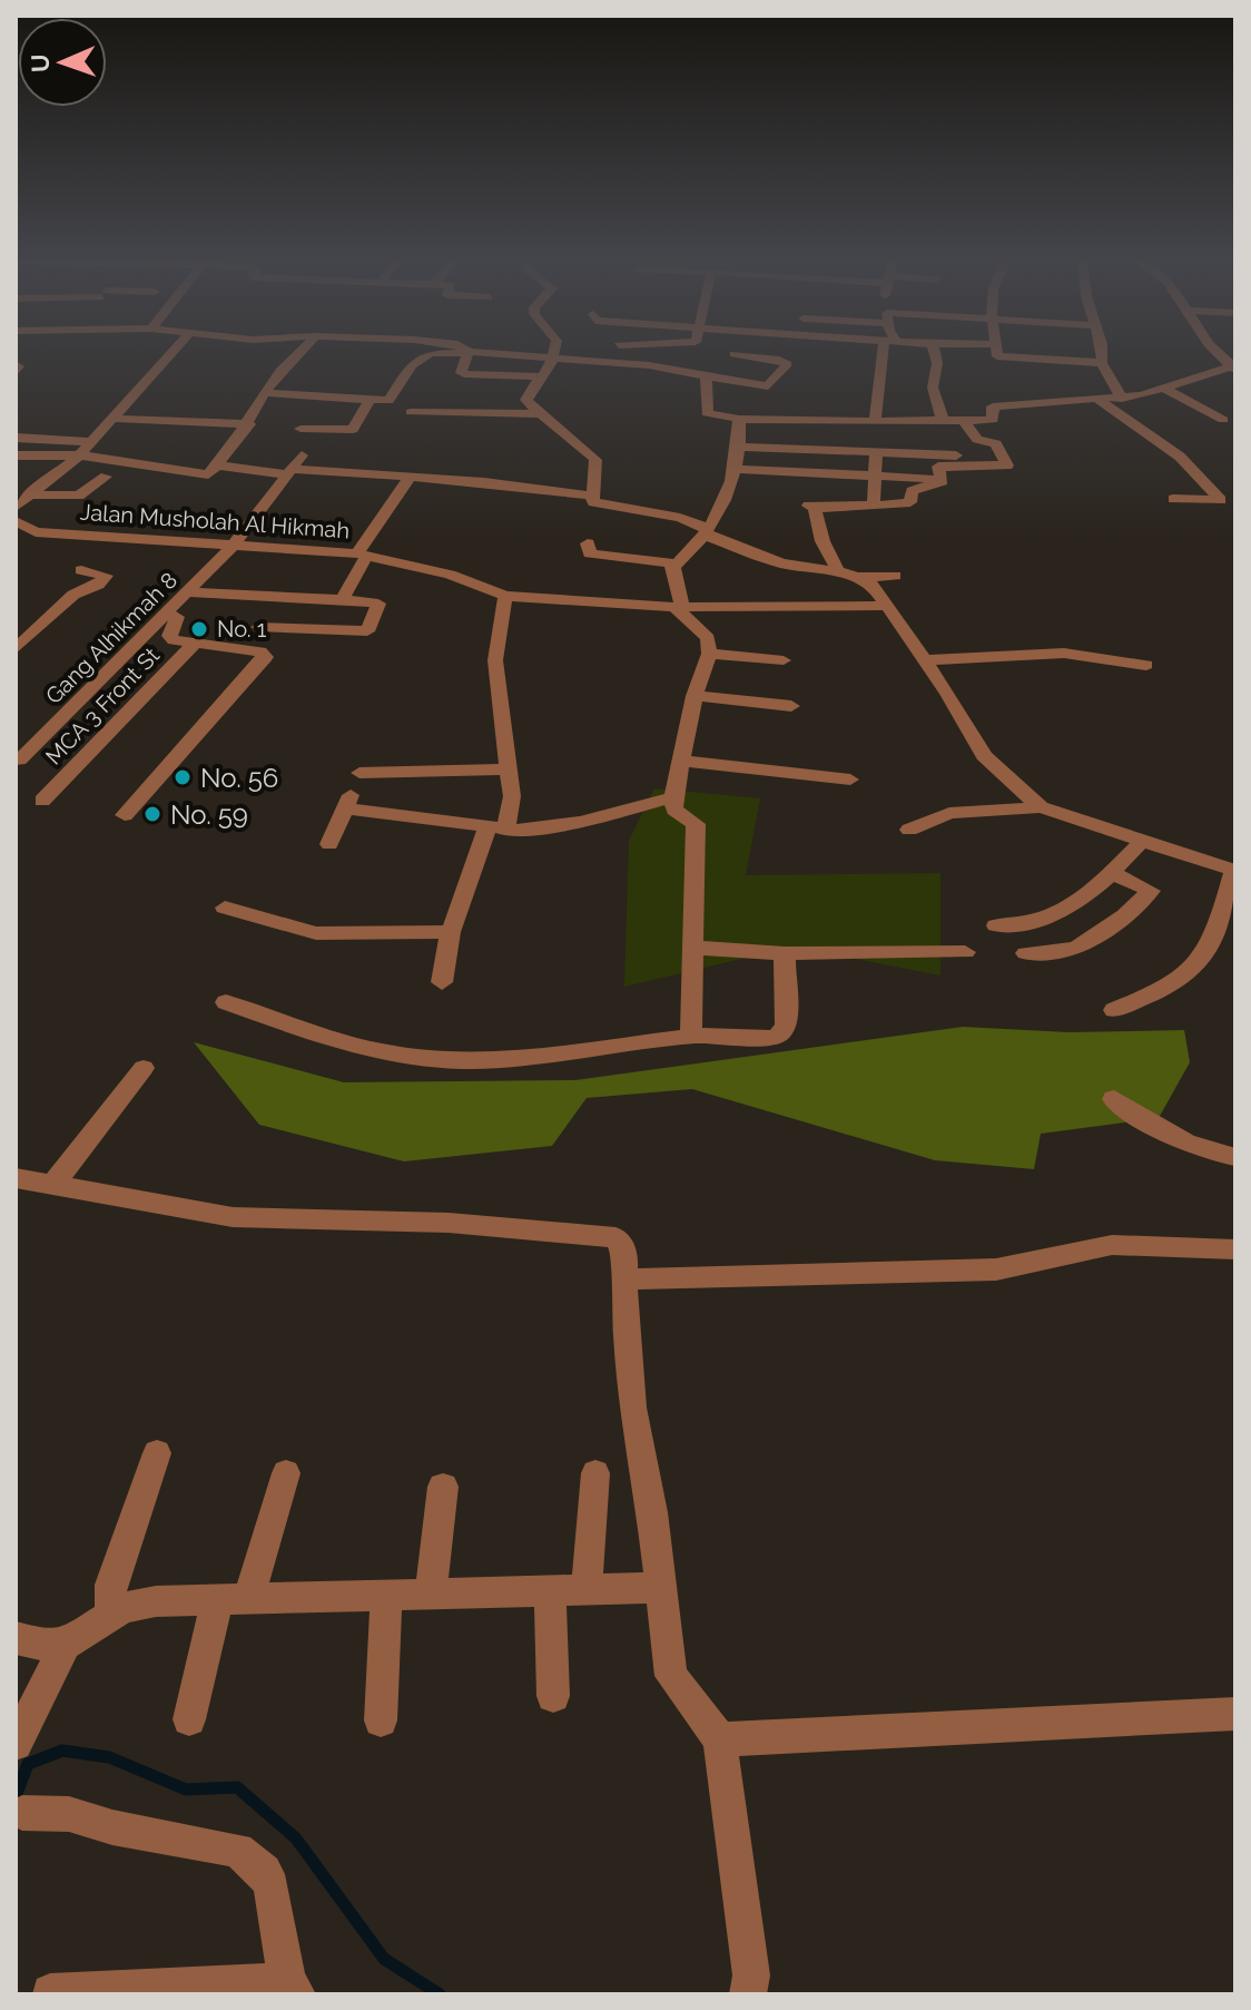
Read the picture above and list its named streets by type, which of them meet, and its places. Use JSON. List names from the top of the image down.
{
  "streets": {
    "street": ["Jalan Musholah Al Hikmah", "Gang Alhikmah 8", "MCA 3 Front St"]
  },
  "crossings": [
    ["Jalan Musholah Al Hikmah", "Gang Alhikmah 8"]
  ],
  "places": ["No. 1", "No. 56", "No. 59"],
  "north": "left"
}
